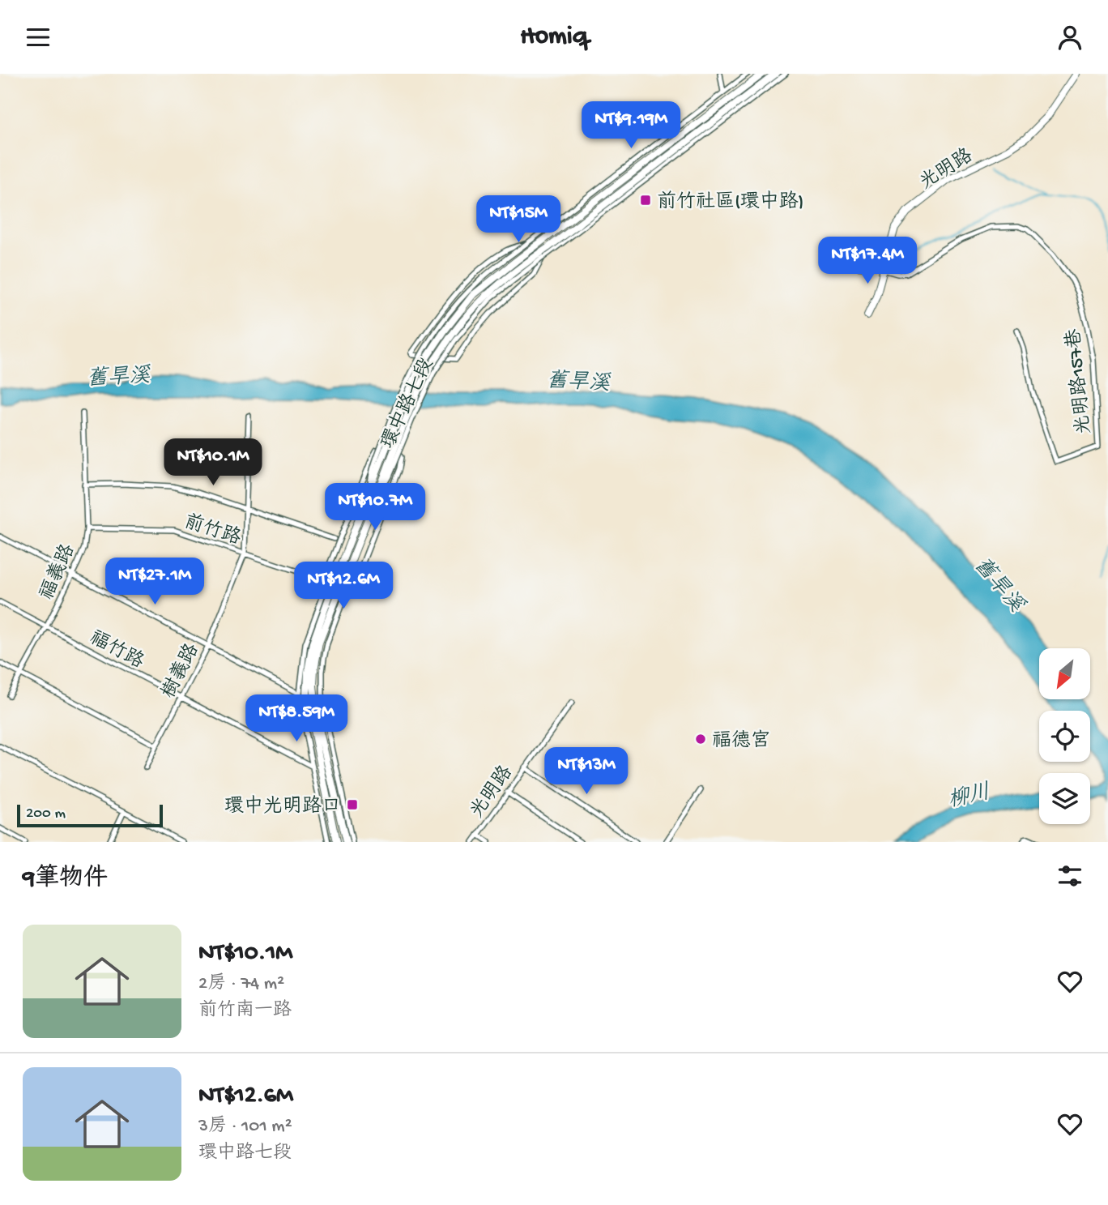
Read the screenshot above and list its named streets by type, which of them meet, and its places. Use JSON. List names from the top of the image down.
{
  "streets": {
    "street": [
      "光明路",
      "光明路157巷",
      "環中路七段",
      "前竹路",
      "福義路",
      "福竹路",
      "樹義路"
    ]
  },
  "crossings": [
    ["前竹路", "福義路"],
    ["前竹路", "樹義路"],
    ["福義路", "福竹路"],
    ["福竹路", "樹義路"]
  ],
  "water": ["舊旱溪", "柳川"],
  "places": {
    "transit": ["前竹社區(環中路)", "環中光明路口"],
    "other": ["福德宮"]
  },
  "scale_bar": "200 m",
  "north": "bottom left",
  "page": {
    "header": "Homiq",
    "price": [
      "NT$9.19M",
      "NT$15M",
      "NT$17.4M",
      "NT$10.1M",
      "NT$10.7M",
      "NT$27.1M",
      "NT$12.6M",
      "NT$8.59M",
      "NT$13M"
    ],
    "scale": "200 m",
    "heading": "9筆物件",
    "list": [
      {
        "name": "NT$10.1M",
        "note": "2房 · 74 m² · 前竹南一路"
      },
      {
        "name": "NT$12.6M",
        "note": "3房 · 101 m² · 環中路七段"
      }
    ]
  }
}
